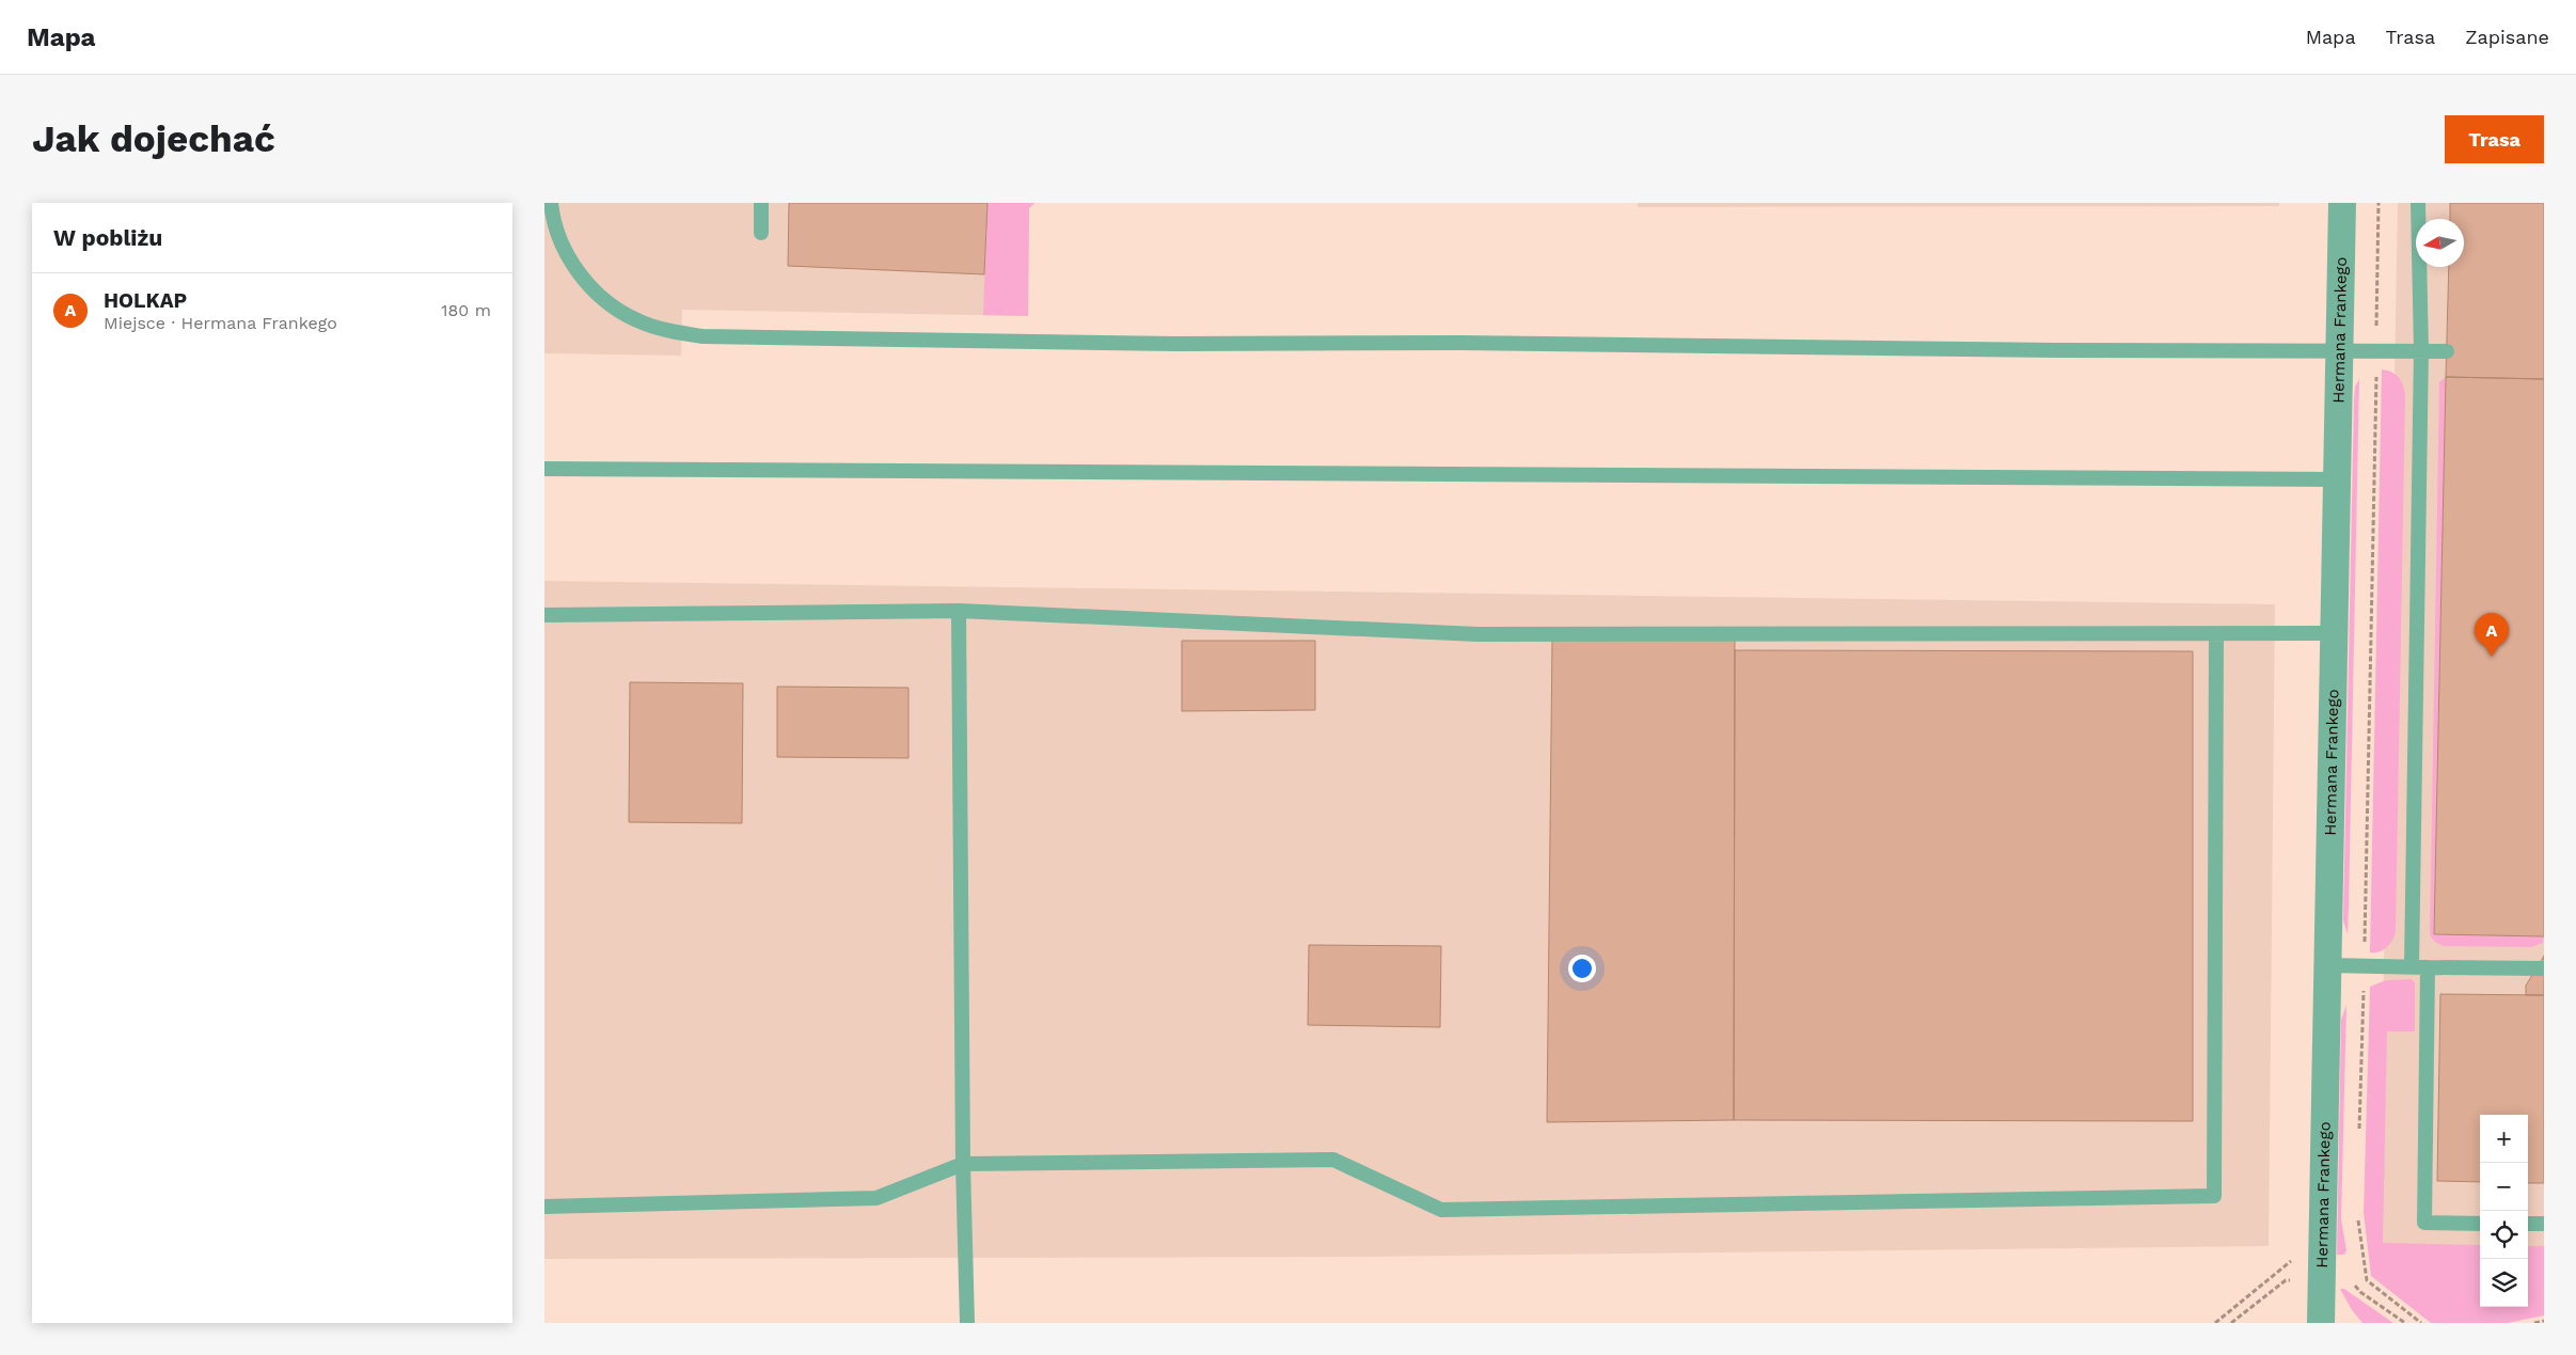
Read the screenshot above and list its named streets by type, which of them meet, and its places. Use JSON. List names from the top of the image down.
{
  "streets": {
    "street": ["Hermana Frankego"]
  },
  "north": "left",
  "page": {
    "header": "Mapa",
    "nav": ["Mapa", "Trasa", "Zapisane"],
    "buttons": "Trasa",
    "title": "Jak dojechać",
    "heading": "W pobliżu",
    "list": [
      {
        "mark": "A",
        "name": "HOLKAP",
        "note": "Miejsce · Hermana Frankego",
        "value": "180 m"
      }
    ],
    "pins": "A",
    "map_buttons": ["+", "−"]
  }
}
